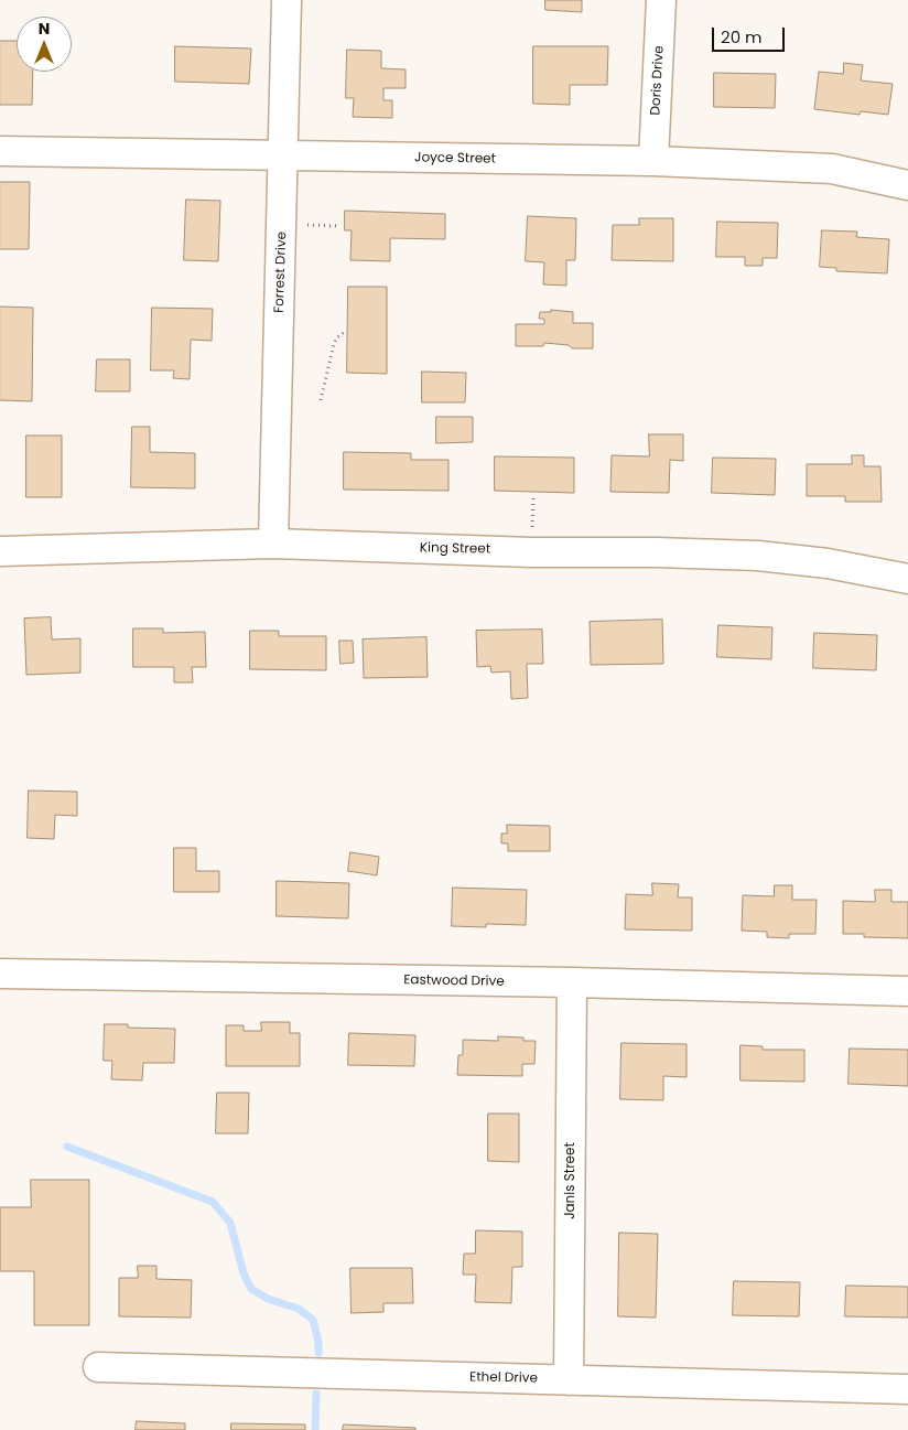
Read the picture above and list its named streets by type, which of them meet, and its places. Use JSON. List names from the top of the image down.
{
  "streets": {
    "street": [
      "Doris Drive",
      "Joyce Street",
      "Forrest Drive",
      "King Street",
      "Eastwood Drive",
      "Janis Street",
      "Ethel Drive"
    ]
  },
  "crossings": [
    ["Doris Drive", "Joyce Street"],
    ["Joyce Street", "Forrest Drive"],
    ["Forrest Drive", "King Street"],
    ["Eastwood Drive", "Janis Street"],
    ["Janis Street", "Ethel Drive"]
  ],
  "scale_bar": "20 m",
  "north": "top"
}
